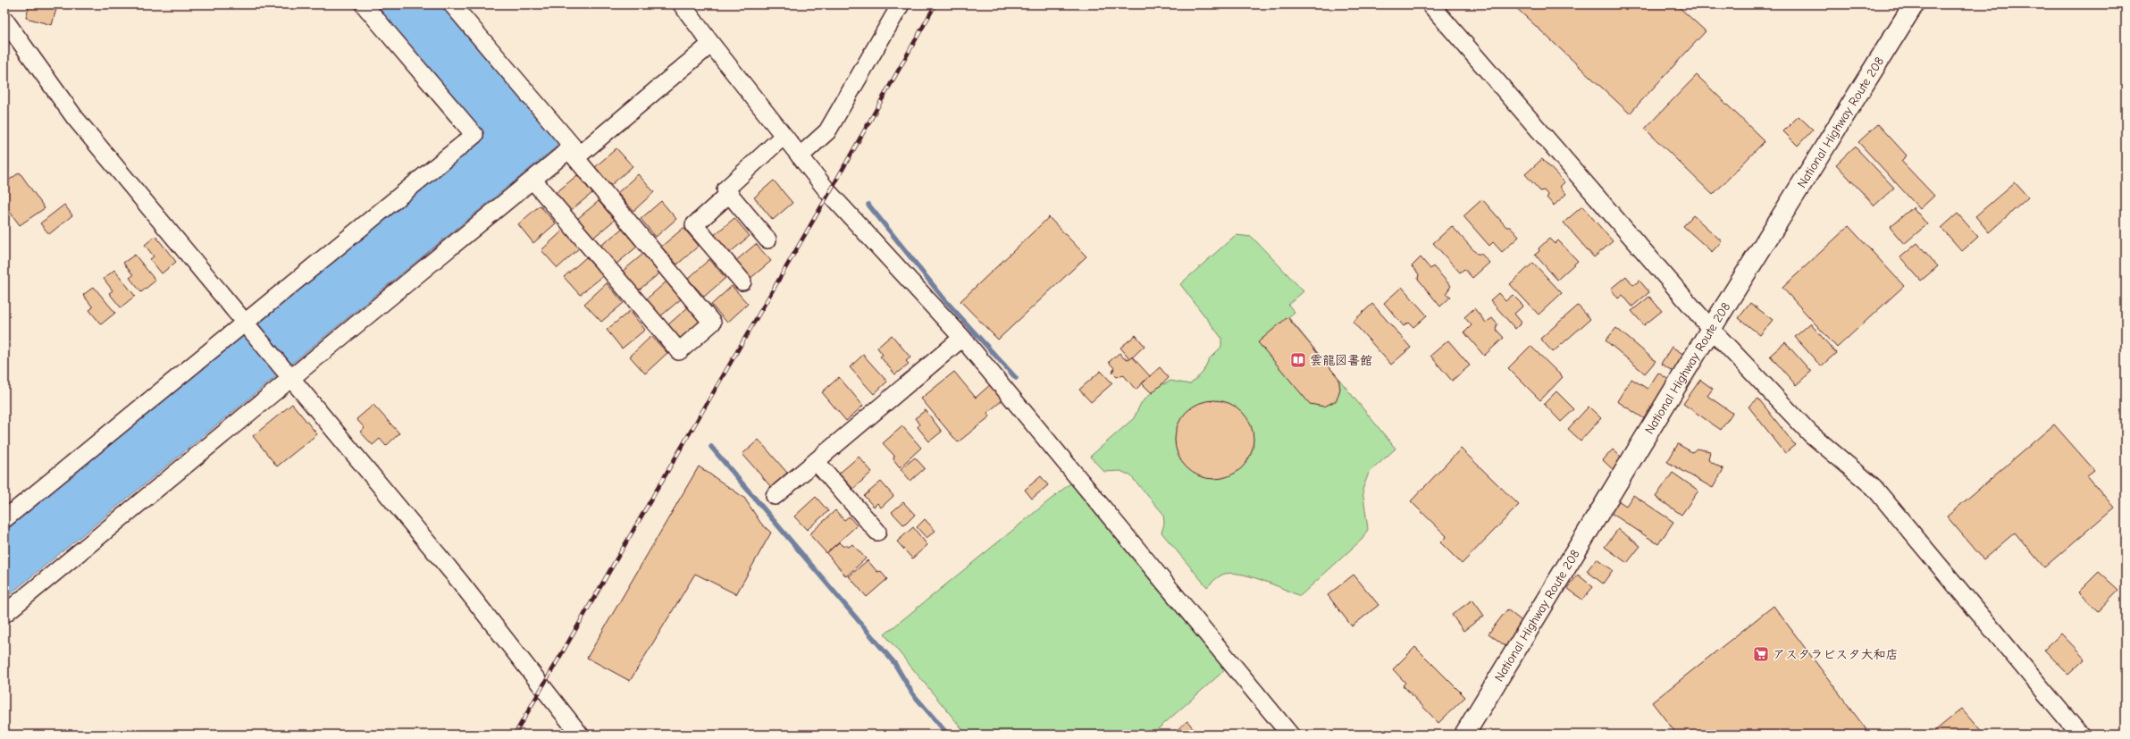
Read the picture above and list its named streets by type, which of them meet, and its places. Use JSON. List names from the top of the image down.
{
  "streets": {
    "highway": ["National Highway Route 208"]
  },
  "places": {
    "library": ["雲龍図書館"],
    "supermarket": ["アスタラビスタ大和店"]
  }
}
